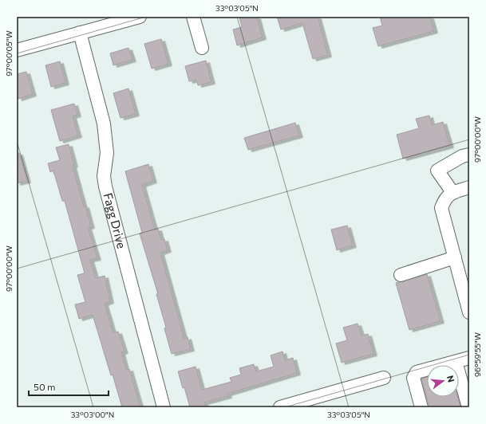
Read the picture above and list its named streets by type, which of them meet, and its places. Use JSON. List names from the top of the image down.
{
  "streets": {
    "street": ["Fagg Drive"]
  },
  "scale_bar": "50 m",
  "north": "right",
  "coordinates": [
    "33°03'05\"N",
    "97°00'05\"W",
    "97°00'00\"W",
    "96°59'55\"W",
    "33°03'00\"N"
  ]
}
